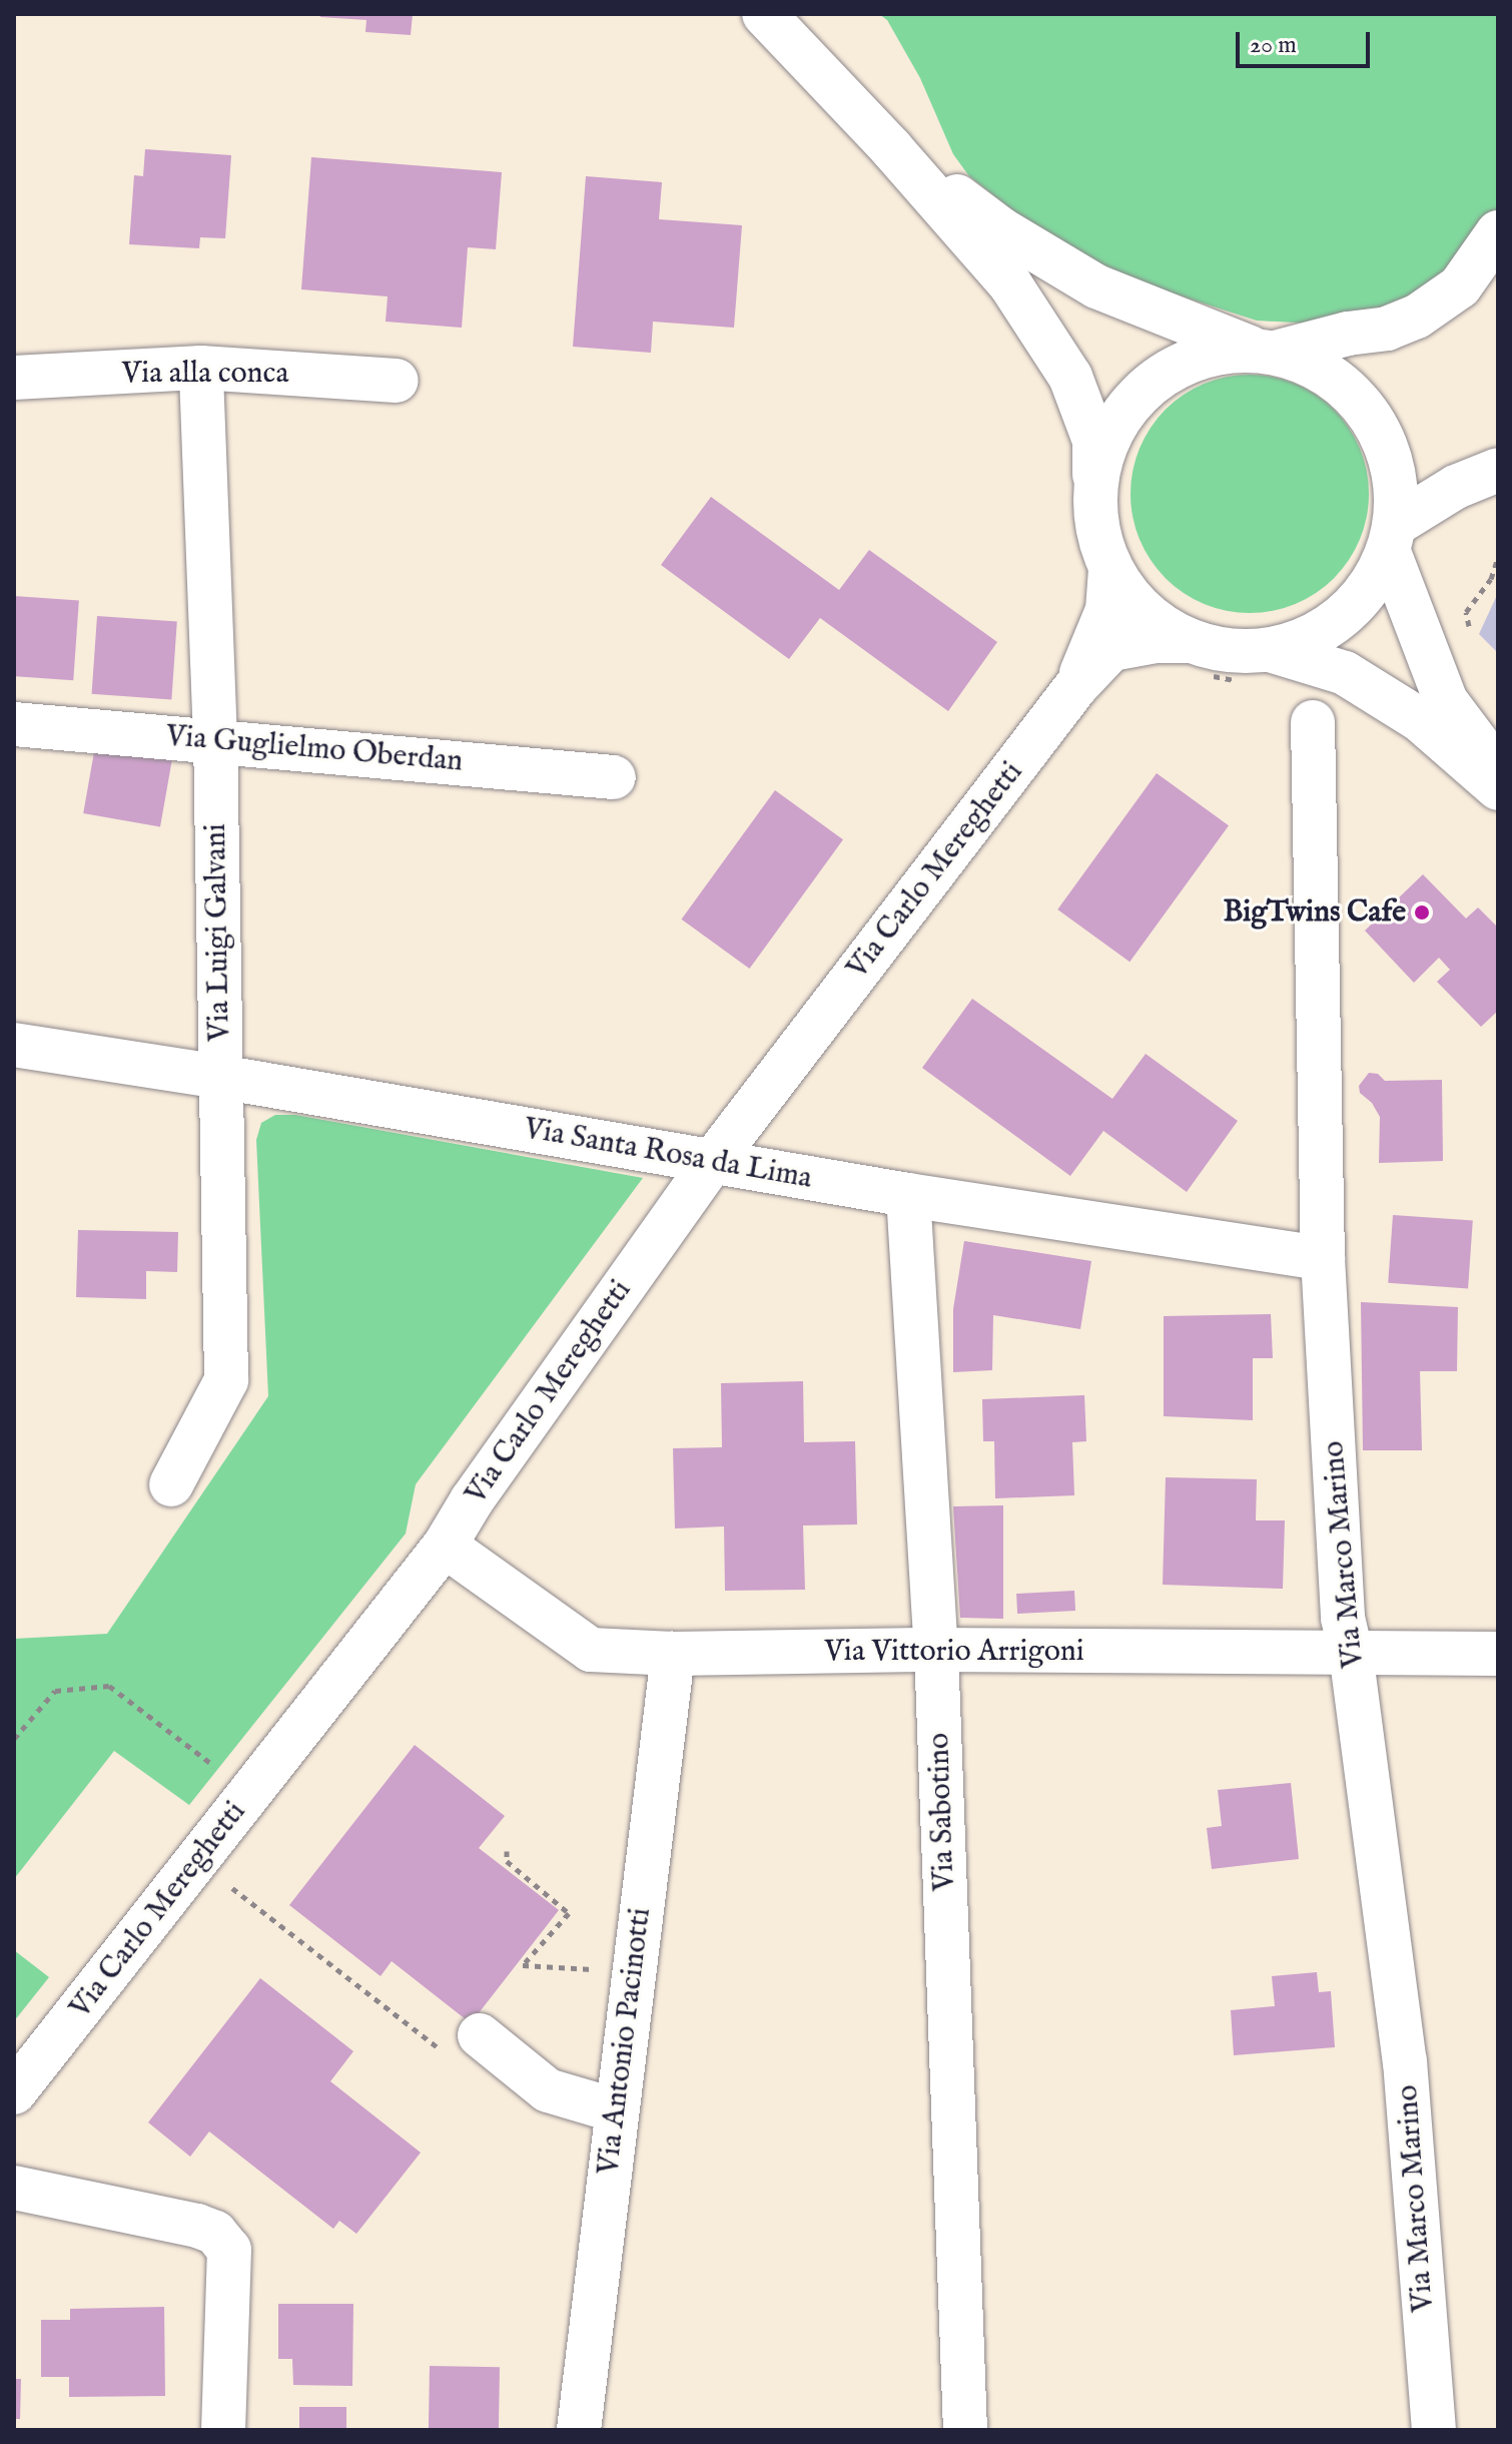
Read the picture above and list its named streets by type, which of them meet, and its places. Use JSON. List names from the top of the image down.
{
  "streets": {
    "street": [
      "Via alla conca",
      "Via Guglielmo Oberdan",
      "Via Carlo Mereghetti",
      "Via Luigi Galvani",
      "Via Santa Rosa da Lima",
      "Via Marco Marino",
      "Via Vittorio Arrigoni",
      "Via Sabotino",
      "Via Antonio Pacinotti"
    ]
  },
  "crossings": [
    ["Via alla conca", "Via Luigi Galvani"],
    ["Via Guglielmo Oberdan", "Via Luigi Galvani"],
    ["Via Carlo Mereghetti", "Via Santa Rosa da Lima"],
    ["Via Carlo Mereghetti", "Via Vittorio Arrigoni"],
    ["Via Luigi Galvani", "Via Santa Rosa da Lima"],
    ["Via Santa Rosa da Lima", "Via Marco Marino"],
    ["Via Santa Rosa da Lima", "Via Sabotino"],
    ["Via Marco Marino", "Via Vittorio Arrigoni"],
    ["Via Vittorio Arrigoni", "Via Sabotino"],
    ["Via Vittorio Arrigoni", "Via Antonio Pacinotti"]
  ],
  "places": ["BigTwins Cafe"],
  "scale_bar": "20 m"
}
